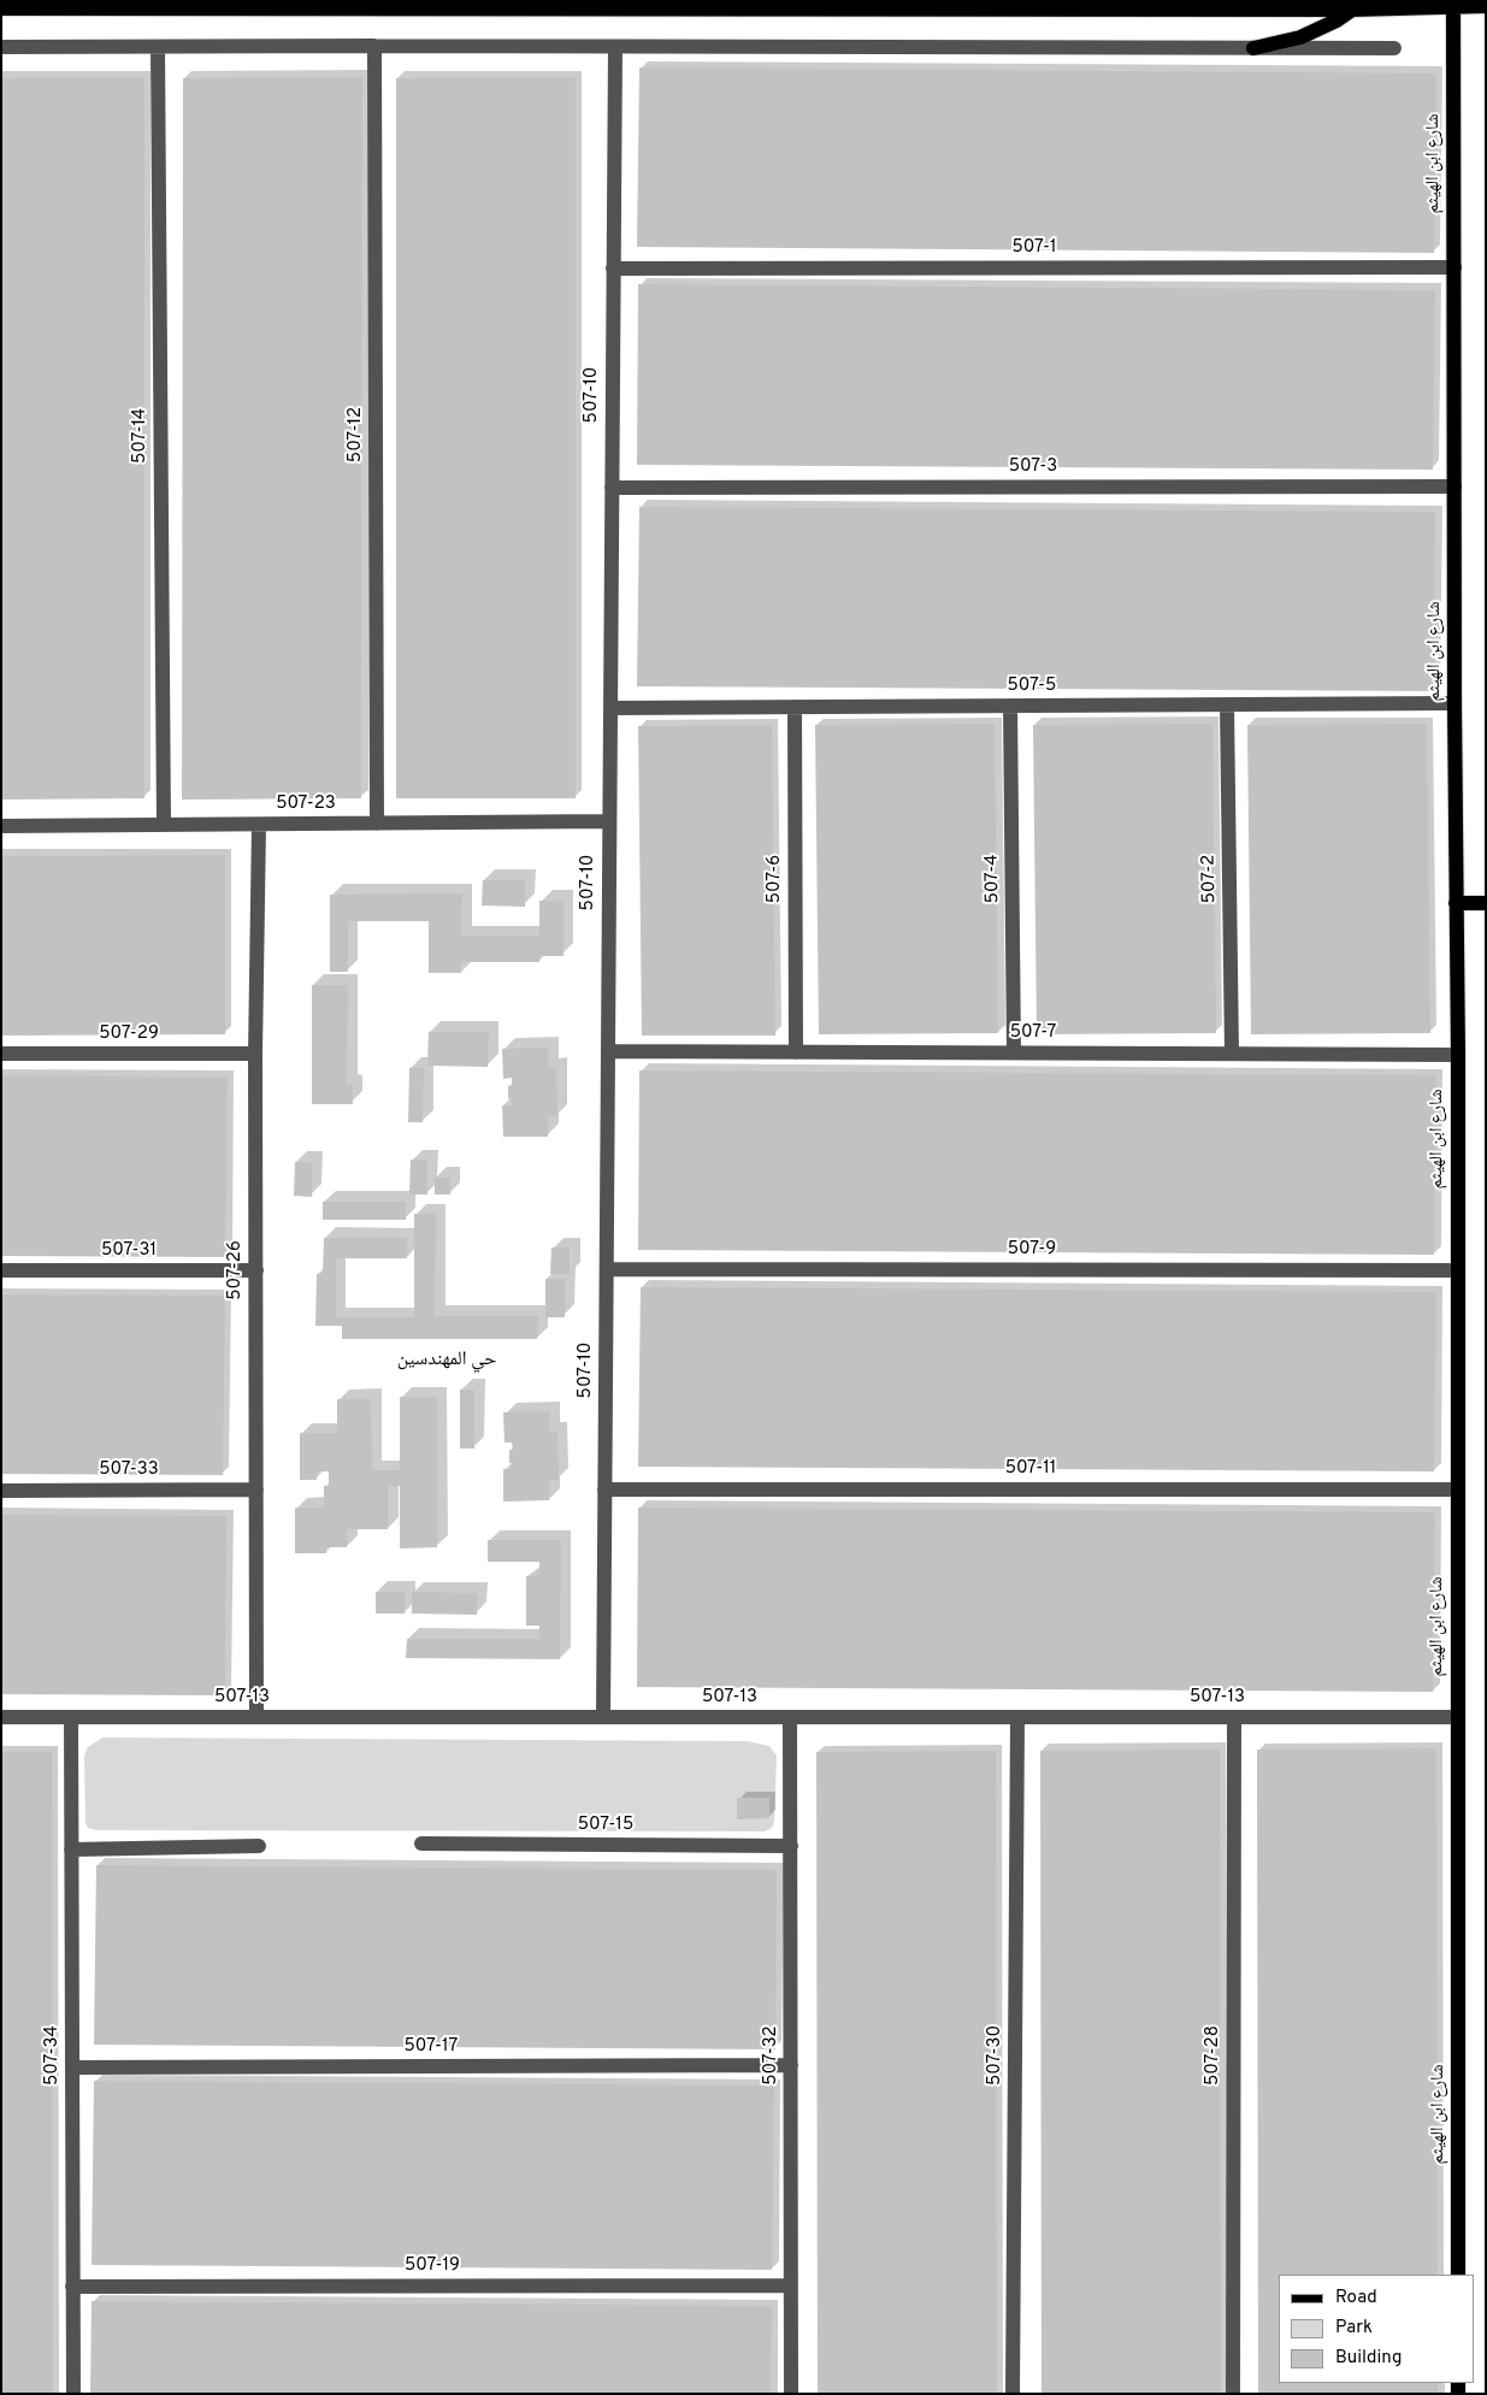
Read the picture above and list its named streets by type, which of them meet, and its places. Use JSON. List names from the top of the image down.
{
  "streets": {
    "main road": ["شارع ابن الهيثم"],
    "street": [
      "507-1",
      "507-10",
      "507-12",
      "507-14",
      "507-3",
      "507-5",
      "507-23",
      "507-6",
      "507-4",
      "507-2",
      "507-7",
      "507-29",
      "507-9",
      "507-31",
      "507-26",
      "507-11",
      "507-33",
      "507-13",
      "507-15",
      "507-17",
      "507-34",
      "507-32",
      "507-30",
      "507-28",
      "507-19"
    ]
  },
  "crossings": [
    ["شارع ابن الهيثم", "507-1"],
    ["شارع ابن الهيثم", "507-3"],
    ["شارع ابن الهيثم", "507-5"],
    ["شارع ابن الهيثم", "507-7"],
    ["شارع ابن الهيثم", "507-9"],
    ["شارع ابن الهيثم", "507-11"],
    ["شارع ابن الهيثم", "507-13"],
    ["507-1", "507-10"],
    ["507-10", "507-3"],
    ["507-10", "507-5"],
    ["507-10", "507-23"],
    ["507-10", "507-7"],
    ["507-10", "507-9"],
    ["507-10", "507-11"],
    ["507-10", "507-13"],
    ["507-12", "507-23"],
    ["507-14", "507-23"],
    ["507-5", "507-6"],
    ["507-5", "507-4"],
    ["507-5", "507-2"],
    ["507-23", "507-26"],
    ["507-6", "507-7"],
    ["507-4", "507-7"],
    ["507-2", "507-7"],
    ["507-29", "507-26"],
    ["507-31", "507-26"],
    ["507-26", "507-33"],
    ["507-26", "507-13"],
    ["507-13", "507-34"],
    ["507-13", "507-32"],
    ["507-13", "507-30"],
    ["507-13", "507-28"],
    ["507-15", "507-32"],
    ["507-17", "507-34"],
    ["507-17", "507-32"],
    ["507-34", "507-19"],
    ["507-32", "507-19"]
  ],
  "districts": ["حي المهندسين"],
  "legend": ["Road", "Park", "Building"]
}
